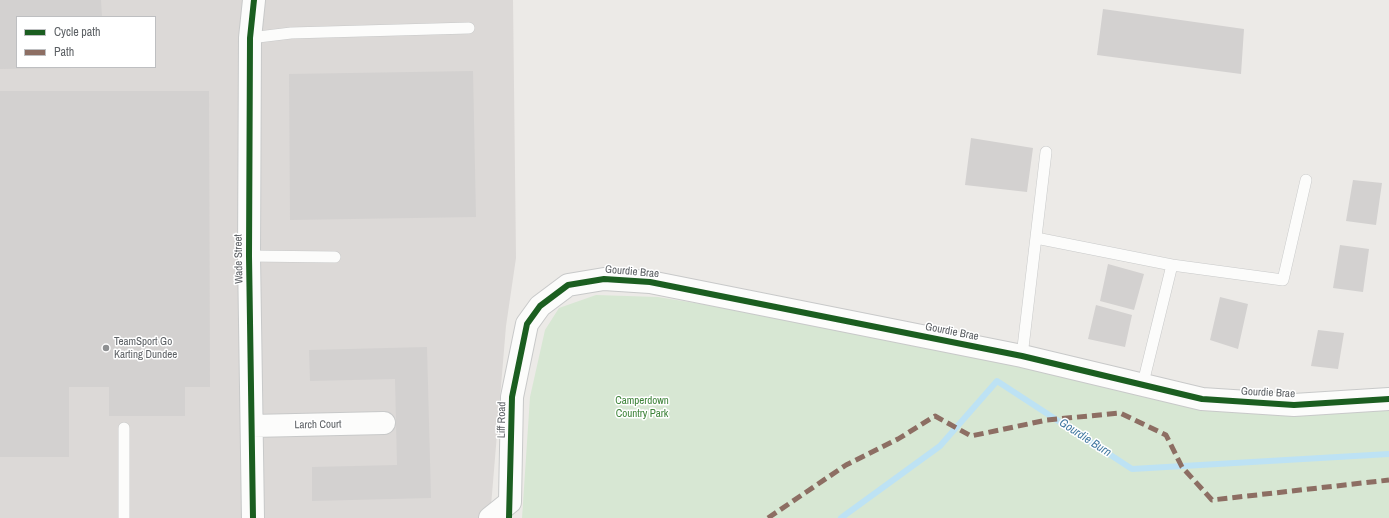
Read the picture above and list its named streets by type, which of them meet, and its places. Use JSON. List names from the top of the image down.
{
  "streets": {
    "street": [
      "Wade Street",
      "Gourdie Brae",
      "Liff Road",
      "Larch Court"
    ]
  },
  "crossings": [
    ["Wade Street", "Larch Court"],
    ["Gourdie Brae", "Liff Road"]
  ],
  "water": ["Gourdie Burn"],
  "parks": ["Camperdown Country Park"],
  "places": ["TeamSport Go Karting Dundee"],
  "legend": ["Cycle path", "Path"]
}
